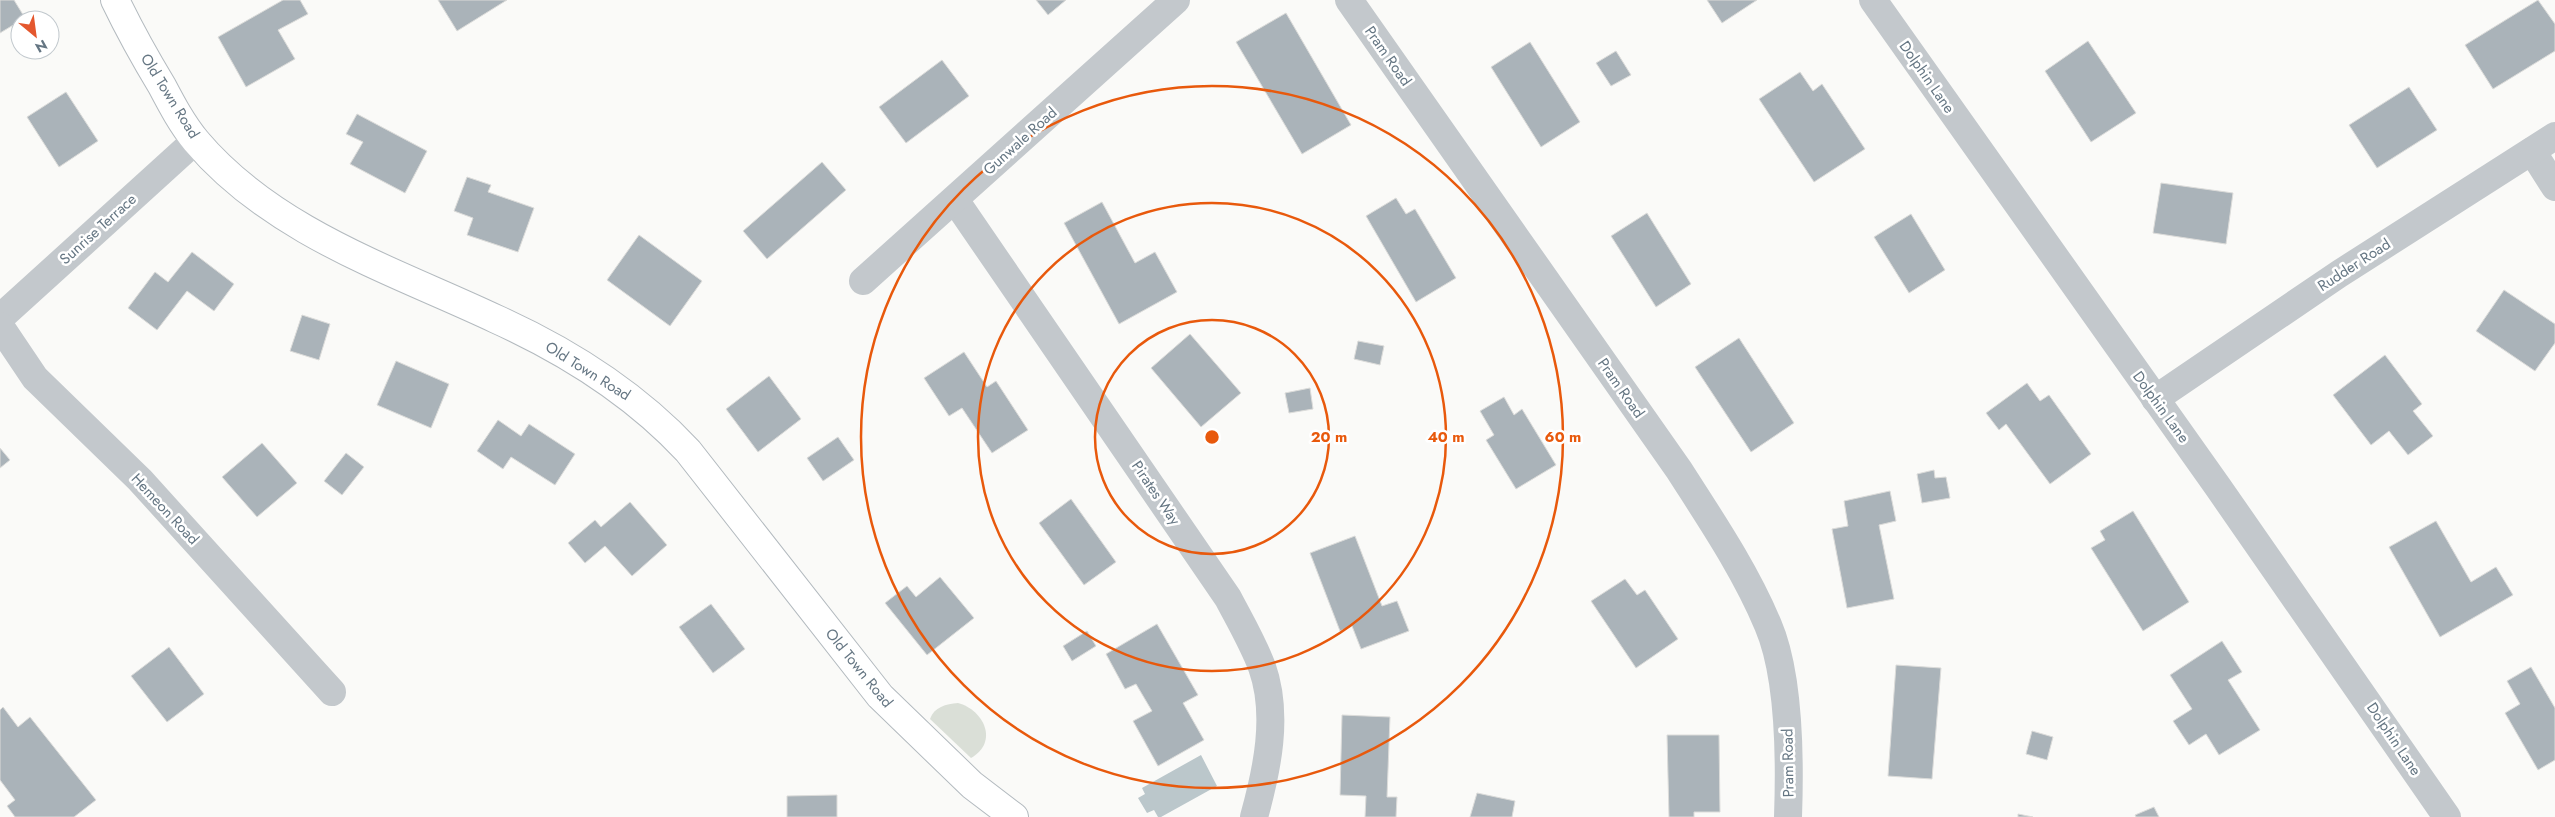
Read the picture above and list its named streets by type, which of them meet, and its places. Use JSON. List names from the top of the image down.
{
  "streets": {
    "street": [
      "Pram Road",
      "Dolphin Lane",
      "Old Town Road",
      "Gunwale Road",
      "Sunrise Terrace",
      "Rudder Road",
      "Pirates Way",
      "Hemeon Road"
    ]
  },
  "crossings": [
    ["Dolphin Lane", "Rudder Road"],
    ["Old Town Road", "Sunrise Terrace"],
    ["Gunwale Road", "Pirates Way"]
  ],
  "north": "bottom right",
  "rings": ["20 m", "40 m", "60 m"]
}
